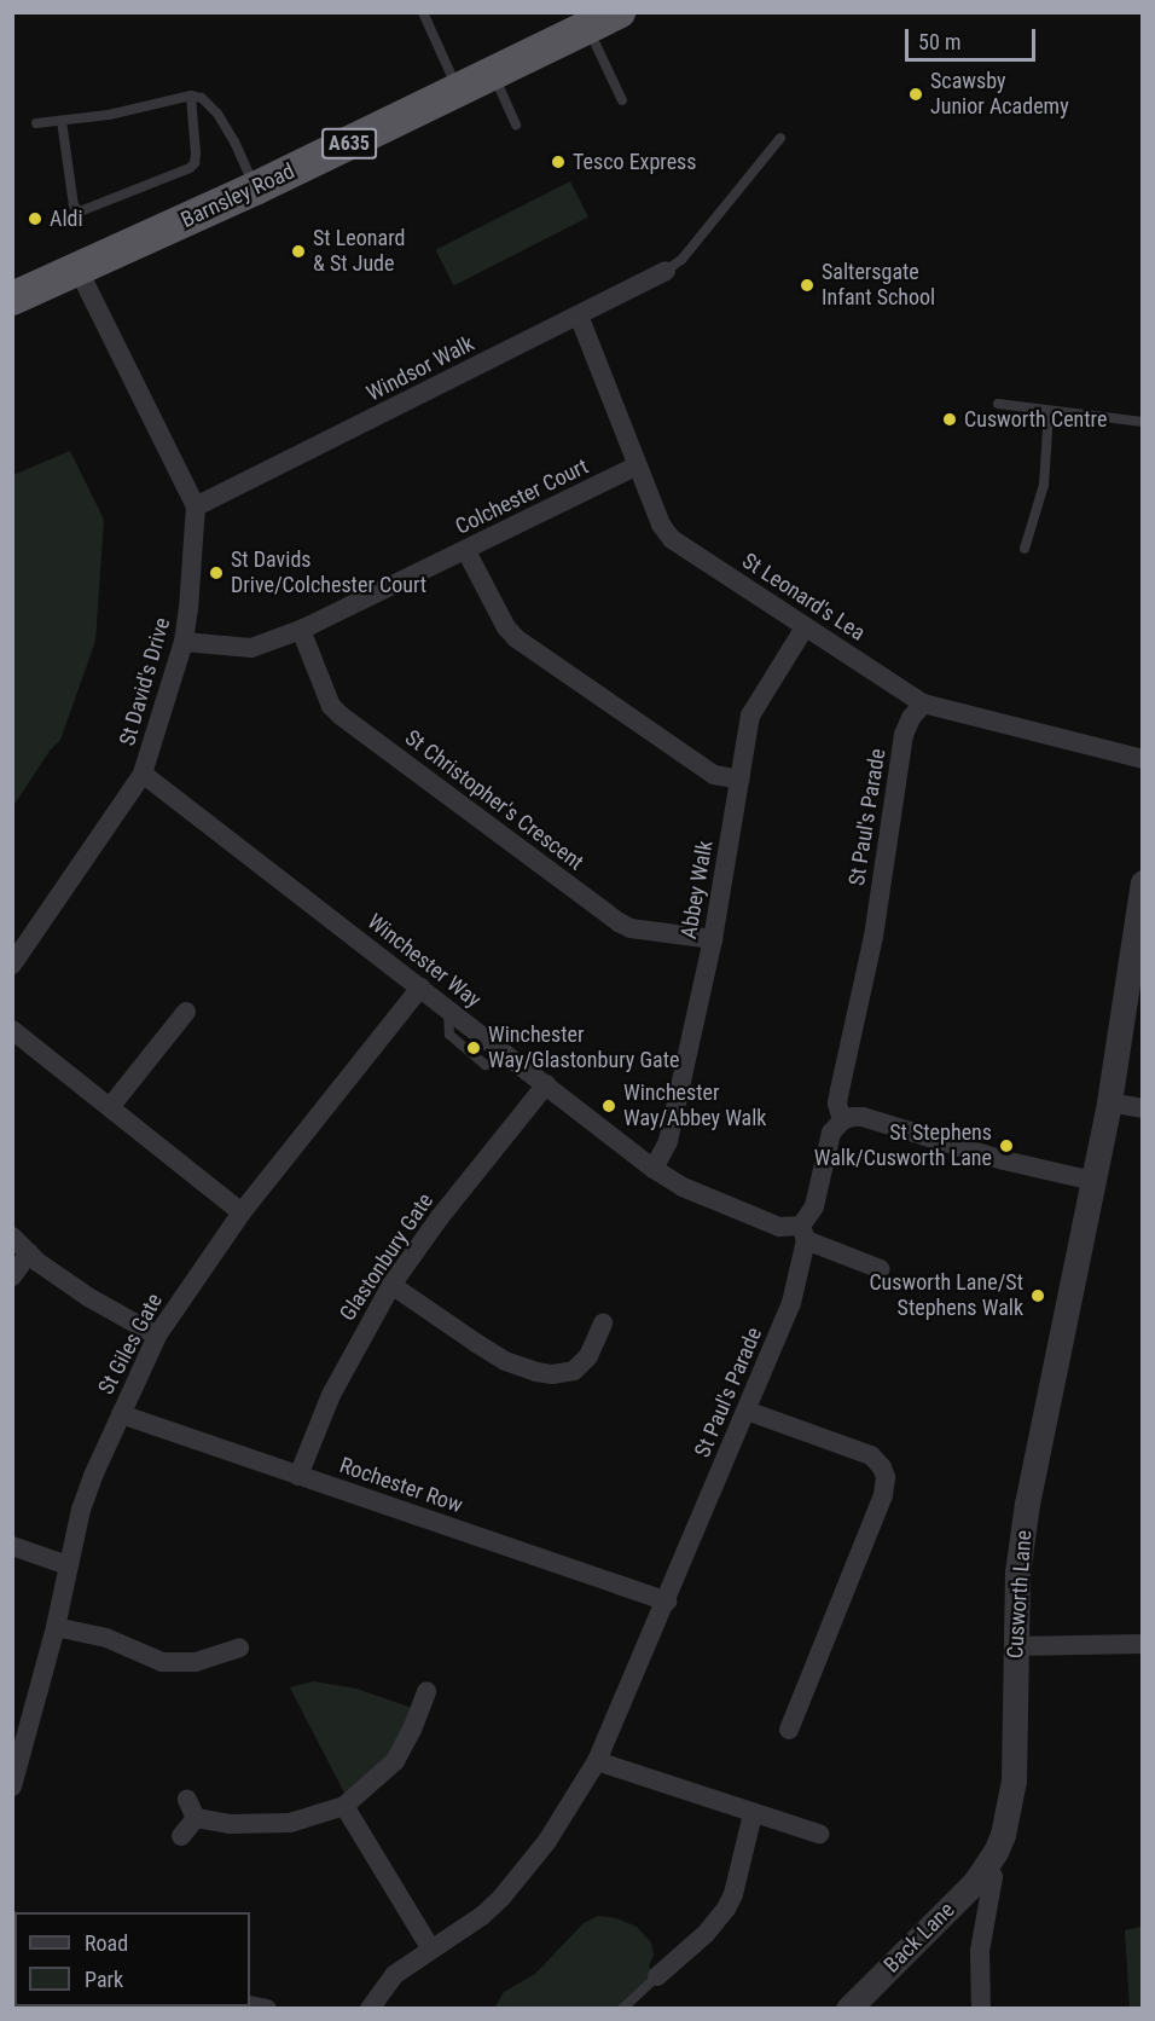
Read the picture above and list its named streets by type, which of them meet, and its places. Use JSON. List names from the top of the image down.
{
  "streets": {
    "highway": ["A635", "Barnsley Road"],
    "street": [
      "Windsor Walk",
      "Colchester Court",
      "St Leonard's Lea",
      "St David's Drive",
      "St Christopher's Crescent",
      "St Paul's Parade",
      "Abbey Walk",
      "Winchester Way",
      "Glastonbury Gate",
      "St Giles Gate",
      "Rochester Row",
      "Cusworth Lane",
      "Back Lane"
    ]
  },
  "crossings": [
    ["Barnsley Road", "St David's Drive"],
    ["Windsor Walk", "St Leonard's Lea"],
    ["Windsor Walk", "St David's Drive"],
    ["Colchester Court", "St Leonard's Lea"],
    ["Colchester Court", "St David's Drive"],
    ["Colchester Court", "St Christopher's Crescent"],
    ["St Leonard's Lea", "St Paul's Parade"],
    ["St Leonard's Lea", "Abbey Walk"],
    ["St David's Drive", "Winchester Way"],
    ["St Christopher's Crescent", "Abbey Walk"],
    ["St Paul's Parade", "Winchester Way"],
    ["St Paul's Parade", "Rochester Row"],
    ["Abbey Walk", "Winchester Way"],
    ["Winchester Way", "Glastonbury Gate"],
    ["Winchester Way", "St Giles Gate"],
    ["Glastonbury Gate", "Rochester Row"],
    ["St Giles Gate", "Rochester Row"],
    ["Cusworth Lane", "Back Lane"]
  ],
  "places": [
    "Scawsby Junior Academy",
    "Tesco Express",
    "Aldi",
    "St Leonard & St Jude",
    "Saltersgate Infant School",
    "Cusworth Centre",
    "St Davids Drive/Colchester Court",
    "Winchester Way/Glastonbury Gate",
    "Winchester Way/Abbey Walk",
    "St Stephens Walk/Cusworth Lane",
    "Cusworth Lane/St Stephens Walk"
  ],
  "legend": ["Road", "Park"],
  "scale_bar": "50 m"
}
